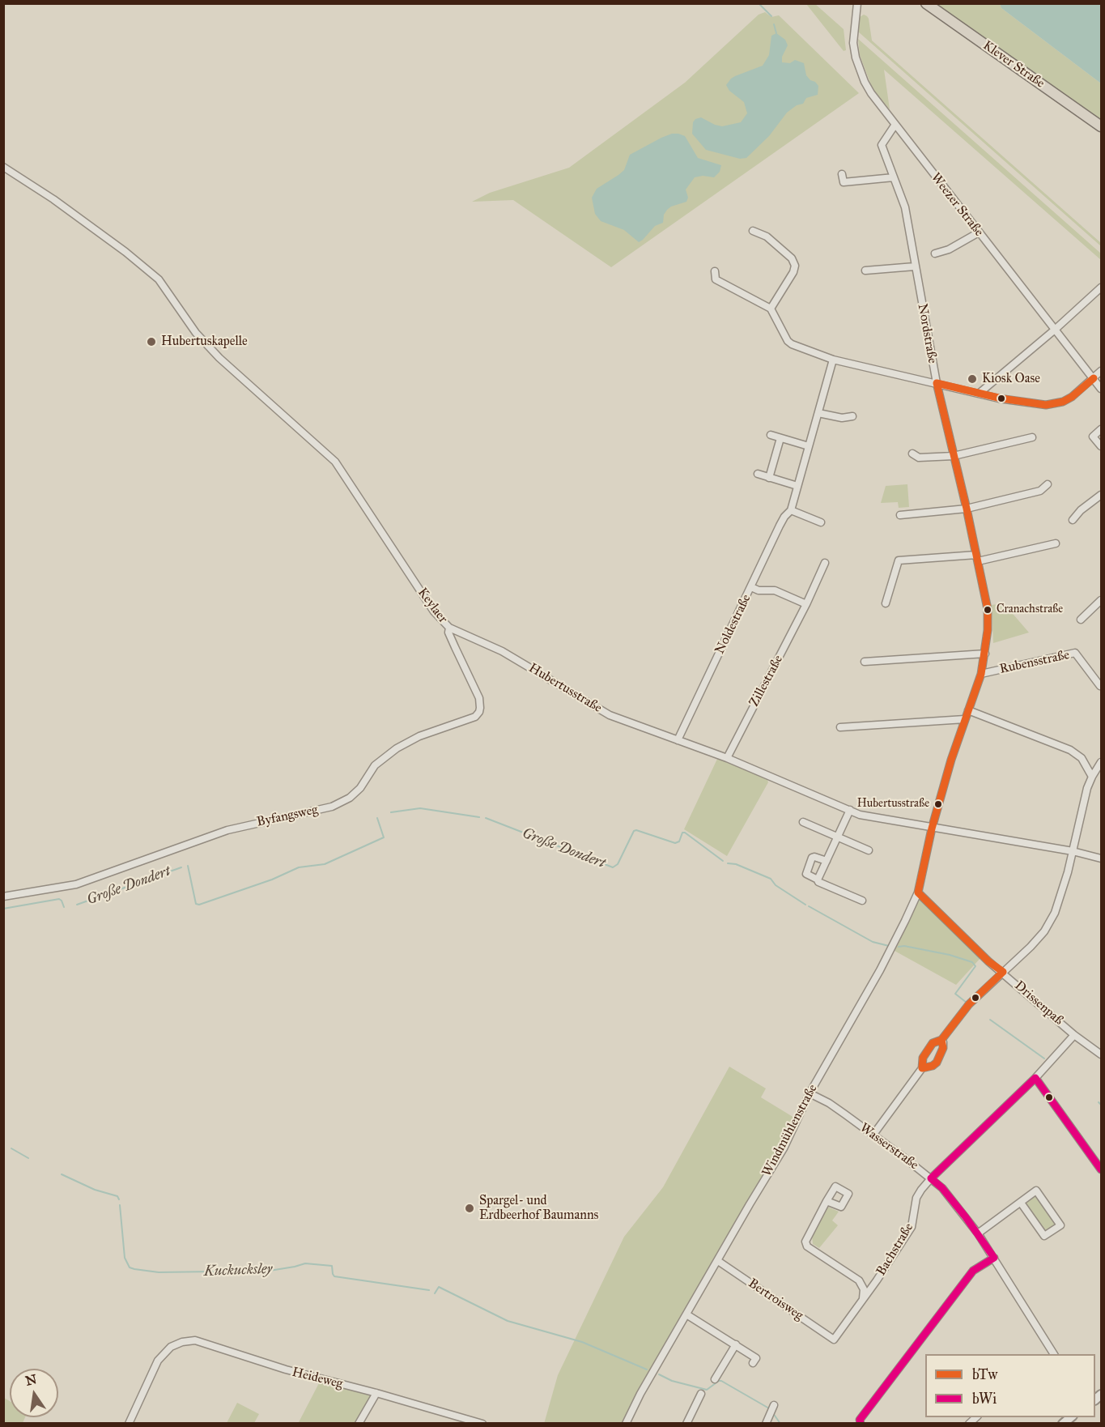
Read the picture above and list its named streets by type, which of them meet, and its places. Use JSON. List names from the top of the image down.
{
  "streets": {
    "main road": ["Klever Straße"],
    "street": [
      "Weezer Straße",
      "Nordstraße",
      "Keylaer",
      "Noldestraße",
      "Rubensstraße",
      "Zillestraße",
      "Hubertusstraße",
      "Byfangsweg",
      "Drissenpaß",
      "Windmühlenstraße",
      "Wasserstraße",
      "Bachstraße",
      "Bertroisweg",
      "Heideweg"
    ]
  },
  "crossings": [
    ["Weezer Straße", "Nordstraße"],
    ["Nordstraße", "Rubensstraße"],
    ["Nordstraße", "Hubertusstraße"],
    ["Nordstraße", "Windmühlenstraße"],
    ["Keylaer", "Hubertusstraße"],
    ["Keylaer", "Byfangsweg"],
    ["Noldestraße", "Hubertusstraße"],
    ["Zillestraße", "Hubertusstraße"],
    ["Hubertusstraße", "Byfangsweg"],
    ["Hubertusstraße", "Windmühlenstraße"],
    ["Drissenpaß", "Windmühlenstraße"],
    ["Drissenpaß", "Bachstraße"],
    ["Windmühlenstraße", "Wasserstraße"],
    ["Windmühlenstraße", "Bertroisweg"],
    ["Wasserstraße", "Bachstraße"],
    ["Bachstraße", "Bertroisweg"]
  ],
  "water": ["Große Dondert", "Kuckucksley"],
  "places": [
    "Hubertuskapelle",
    "Kiosk Oase",
    "Cranachstraße",
    "Hubertusstraße",
    "Spargel- und Erdbeerhof Baumanns"
  ],
  "lines": ["transit line bTw", "transit line bWi"],
  "legend": ["bTw", "bWi"],
  "north": "top"
}
